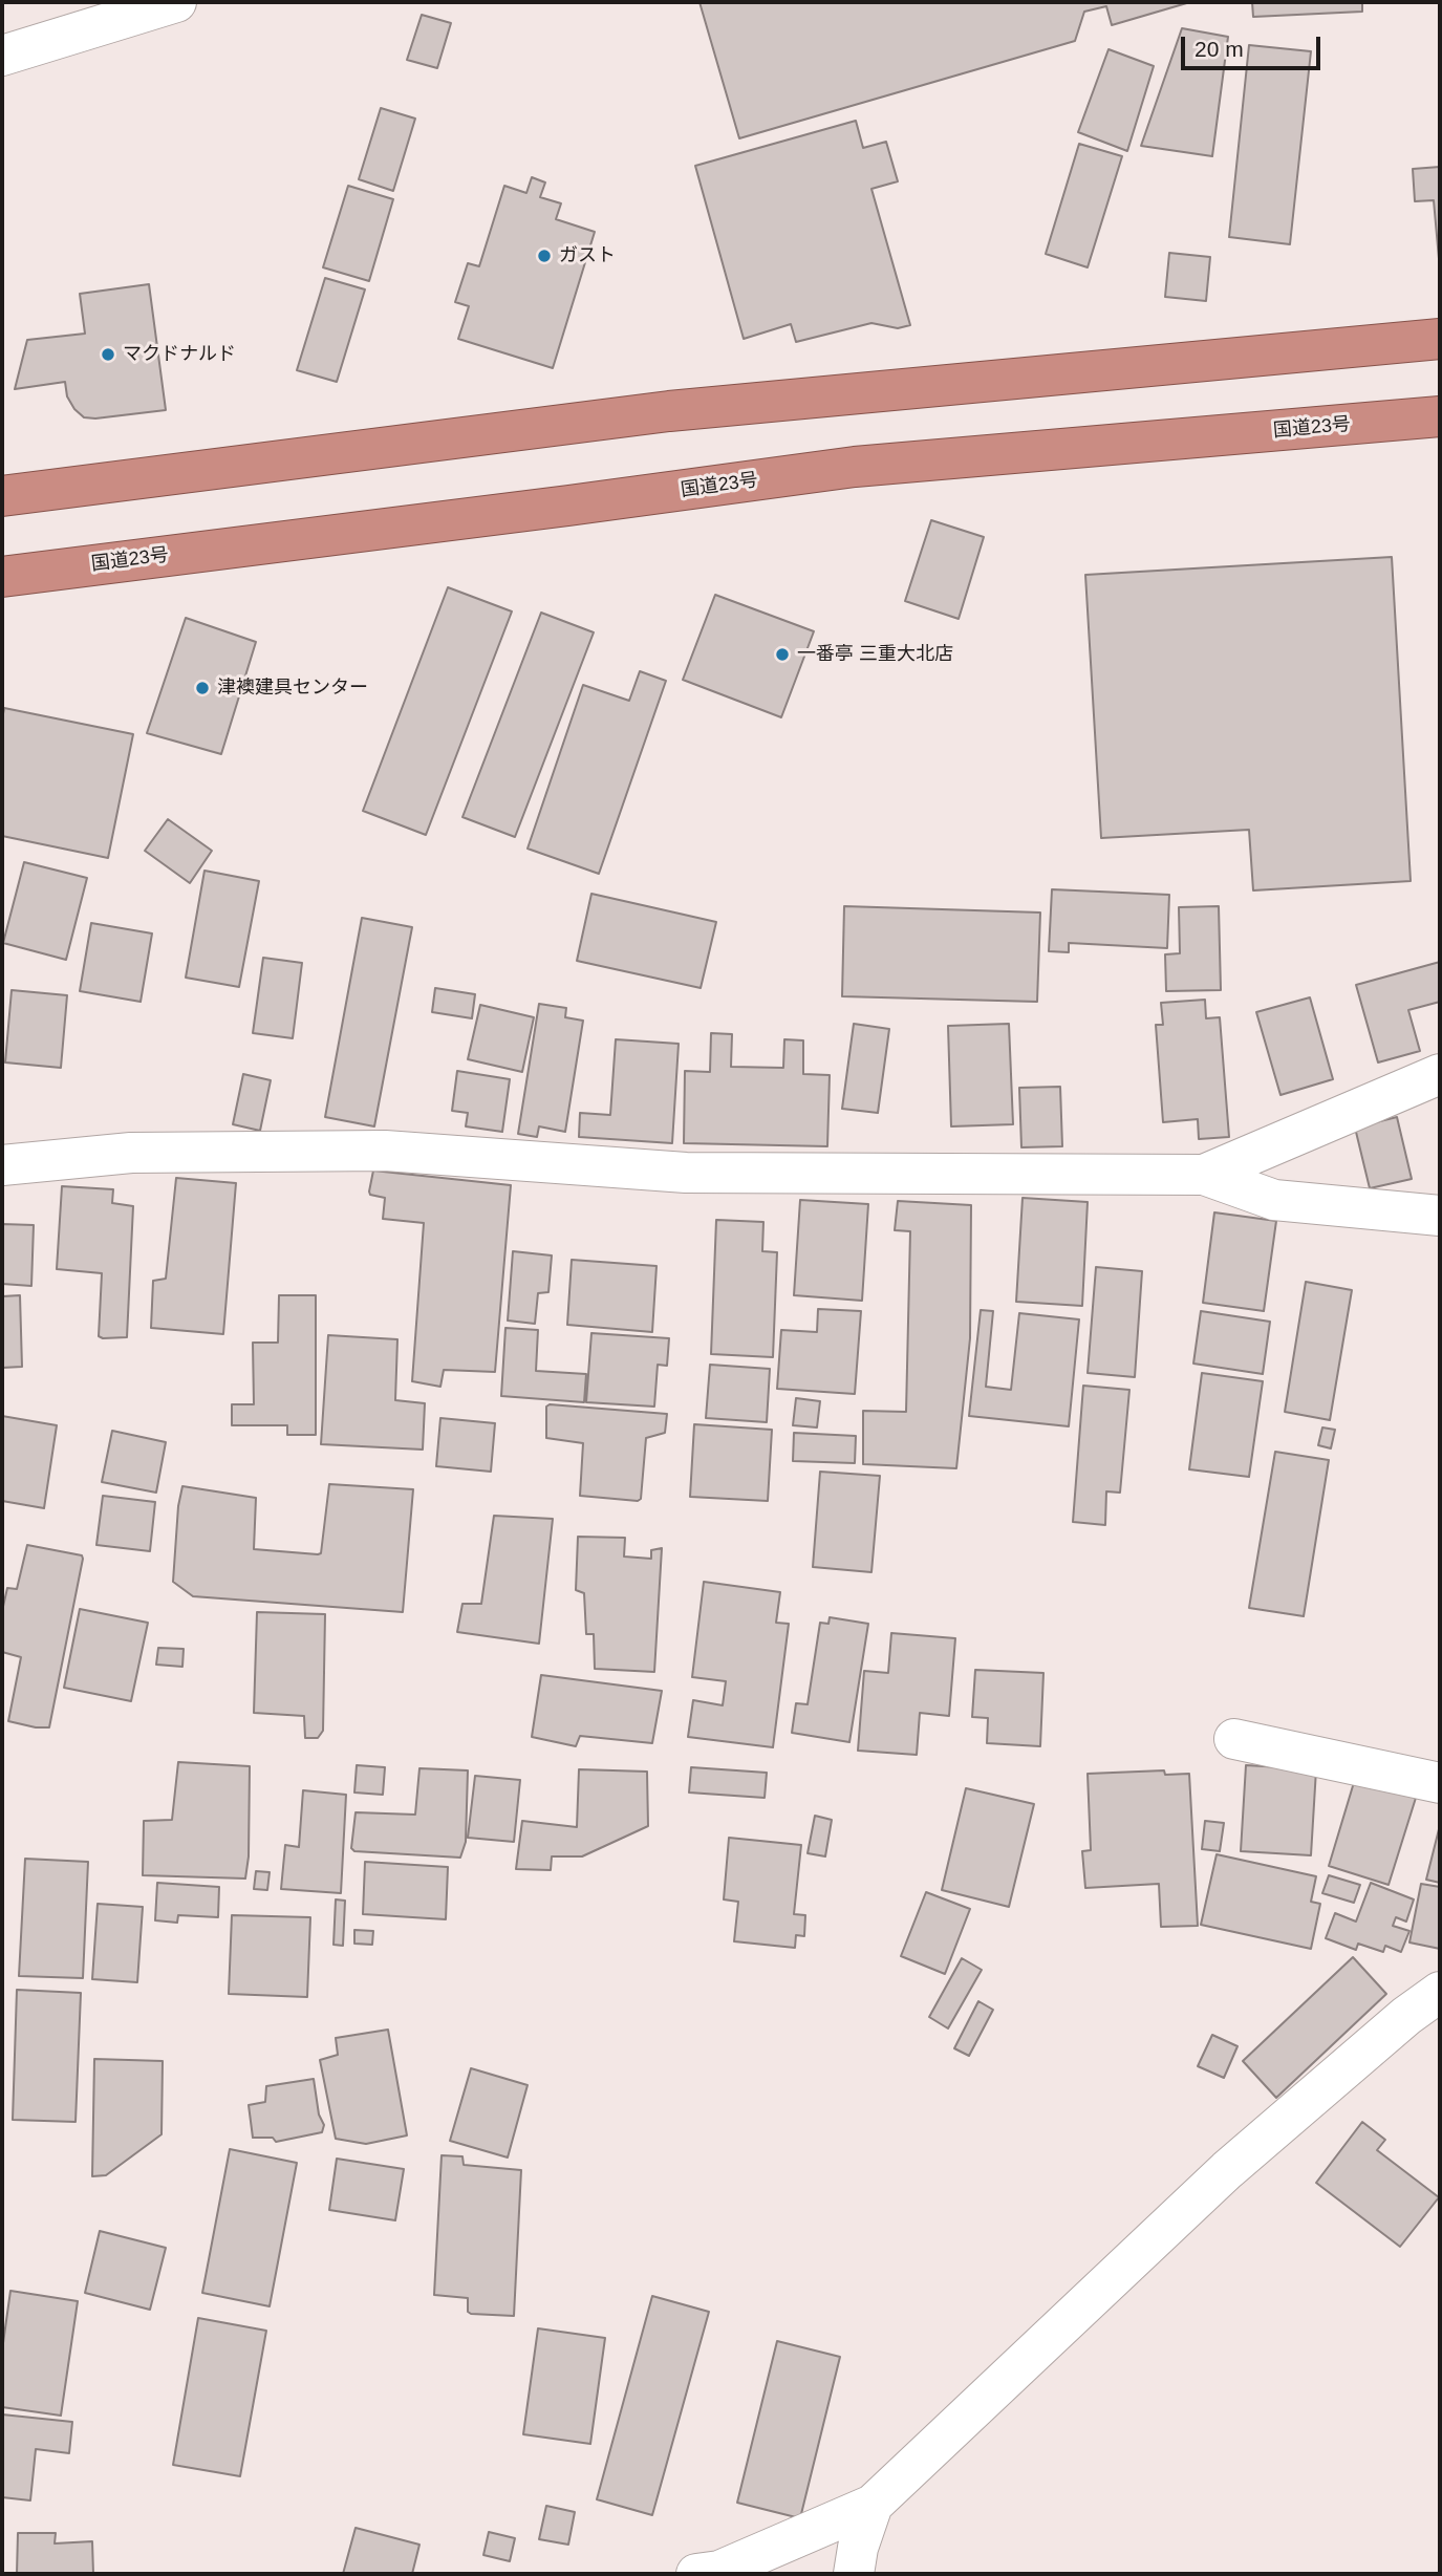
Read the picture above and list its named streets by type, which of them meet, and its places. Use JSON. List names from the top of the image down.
{
  "streets": {
    "highway": ["国道23号"]
  },
  "places": [
    "ガスト",
    "マクドナルド",
    "一番亭 三重大北店",
    "津襖建具センター"
  ],
  "scale_bar": "20 m"
}
